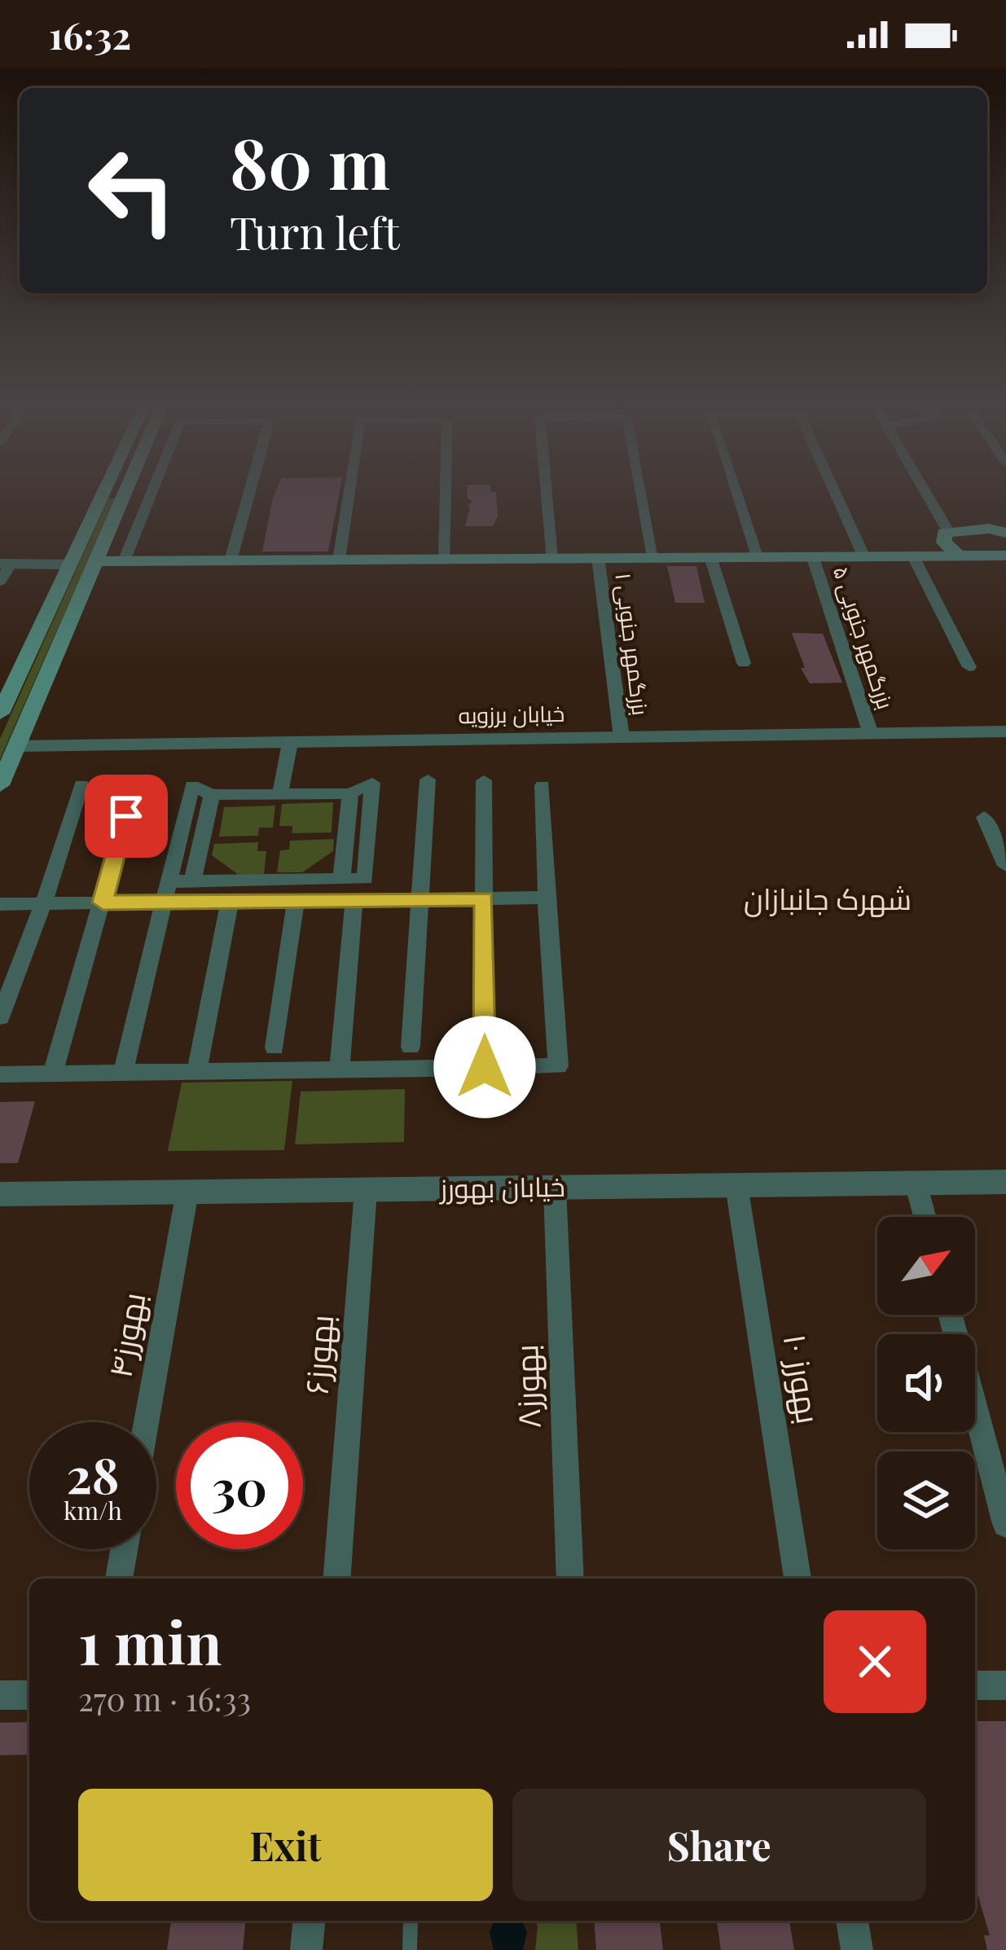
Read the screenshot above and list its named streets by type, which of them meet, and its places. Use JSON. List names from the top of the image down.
{
  "streets": {
    "street": [
      "بزرگمهر جنوبی ۵",
      "بزرگمهر جنوبی ۱",
      "خیابان برزویه",
      "خیابان بهورز",
      "بهورز۴",
      "بهورز۶",
      "بهورز ۱۰",
      "بهورز۸"
    ]
  },
  "crossings": [
    ["بزرگمهر جنوبی ۵", "خیابان برزویه"],
    ["بزرگمهر جنوبی ۱", "خیابان برزویه"],
    ["خیابان بهورز", "بهورز۴"],
    ["خیابان بهورز", "بهورز۶"],
    ["خیابان بهورز", "بهورز ۱۰"],
    ["خیابان بهورز", "بهورز۸"]
  ],
  "districts": ["شهرک جانبازان"],
  "north": "top right",
  "page": {
    "status": "16:32",
    "turn": ["80 m", "Turn left"],
    "speed": "28 km/h",
    "limit": "30",
    "heading": ["1 min", "270 m · 16:33"],
    "buttons": ["Exit", "Share"]
  }
}
